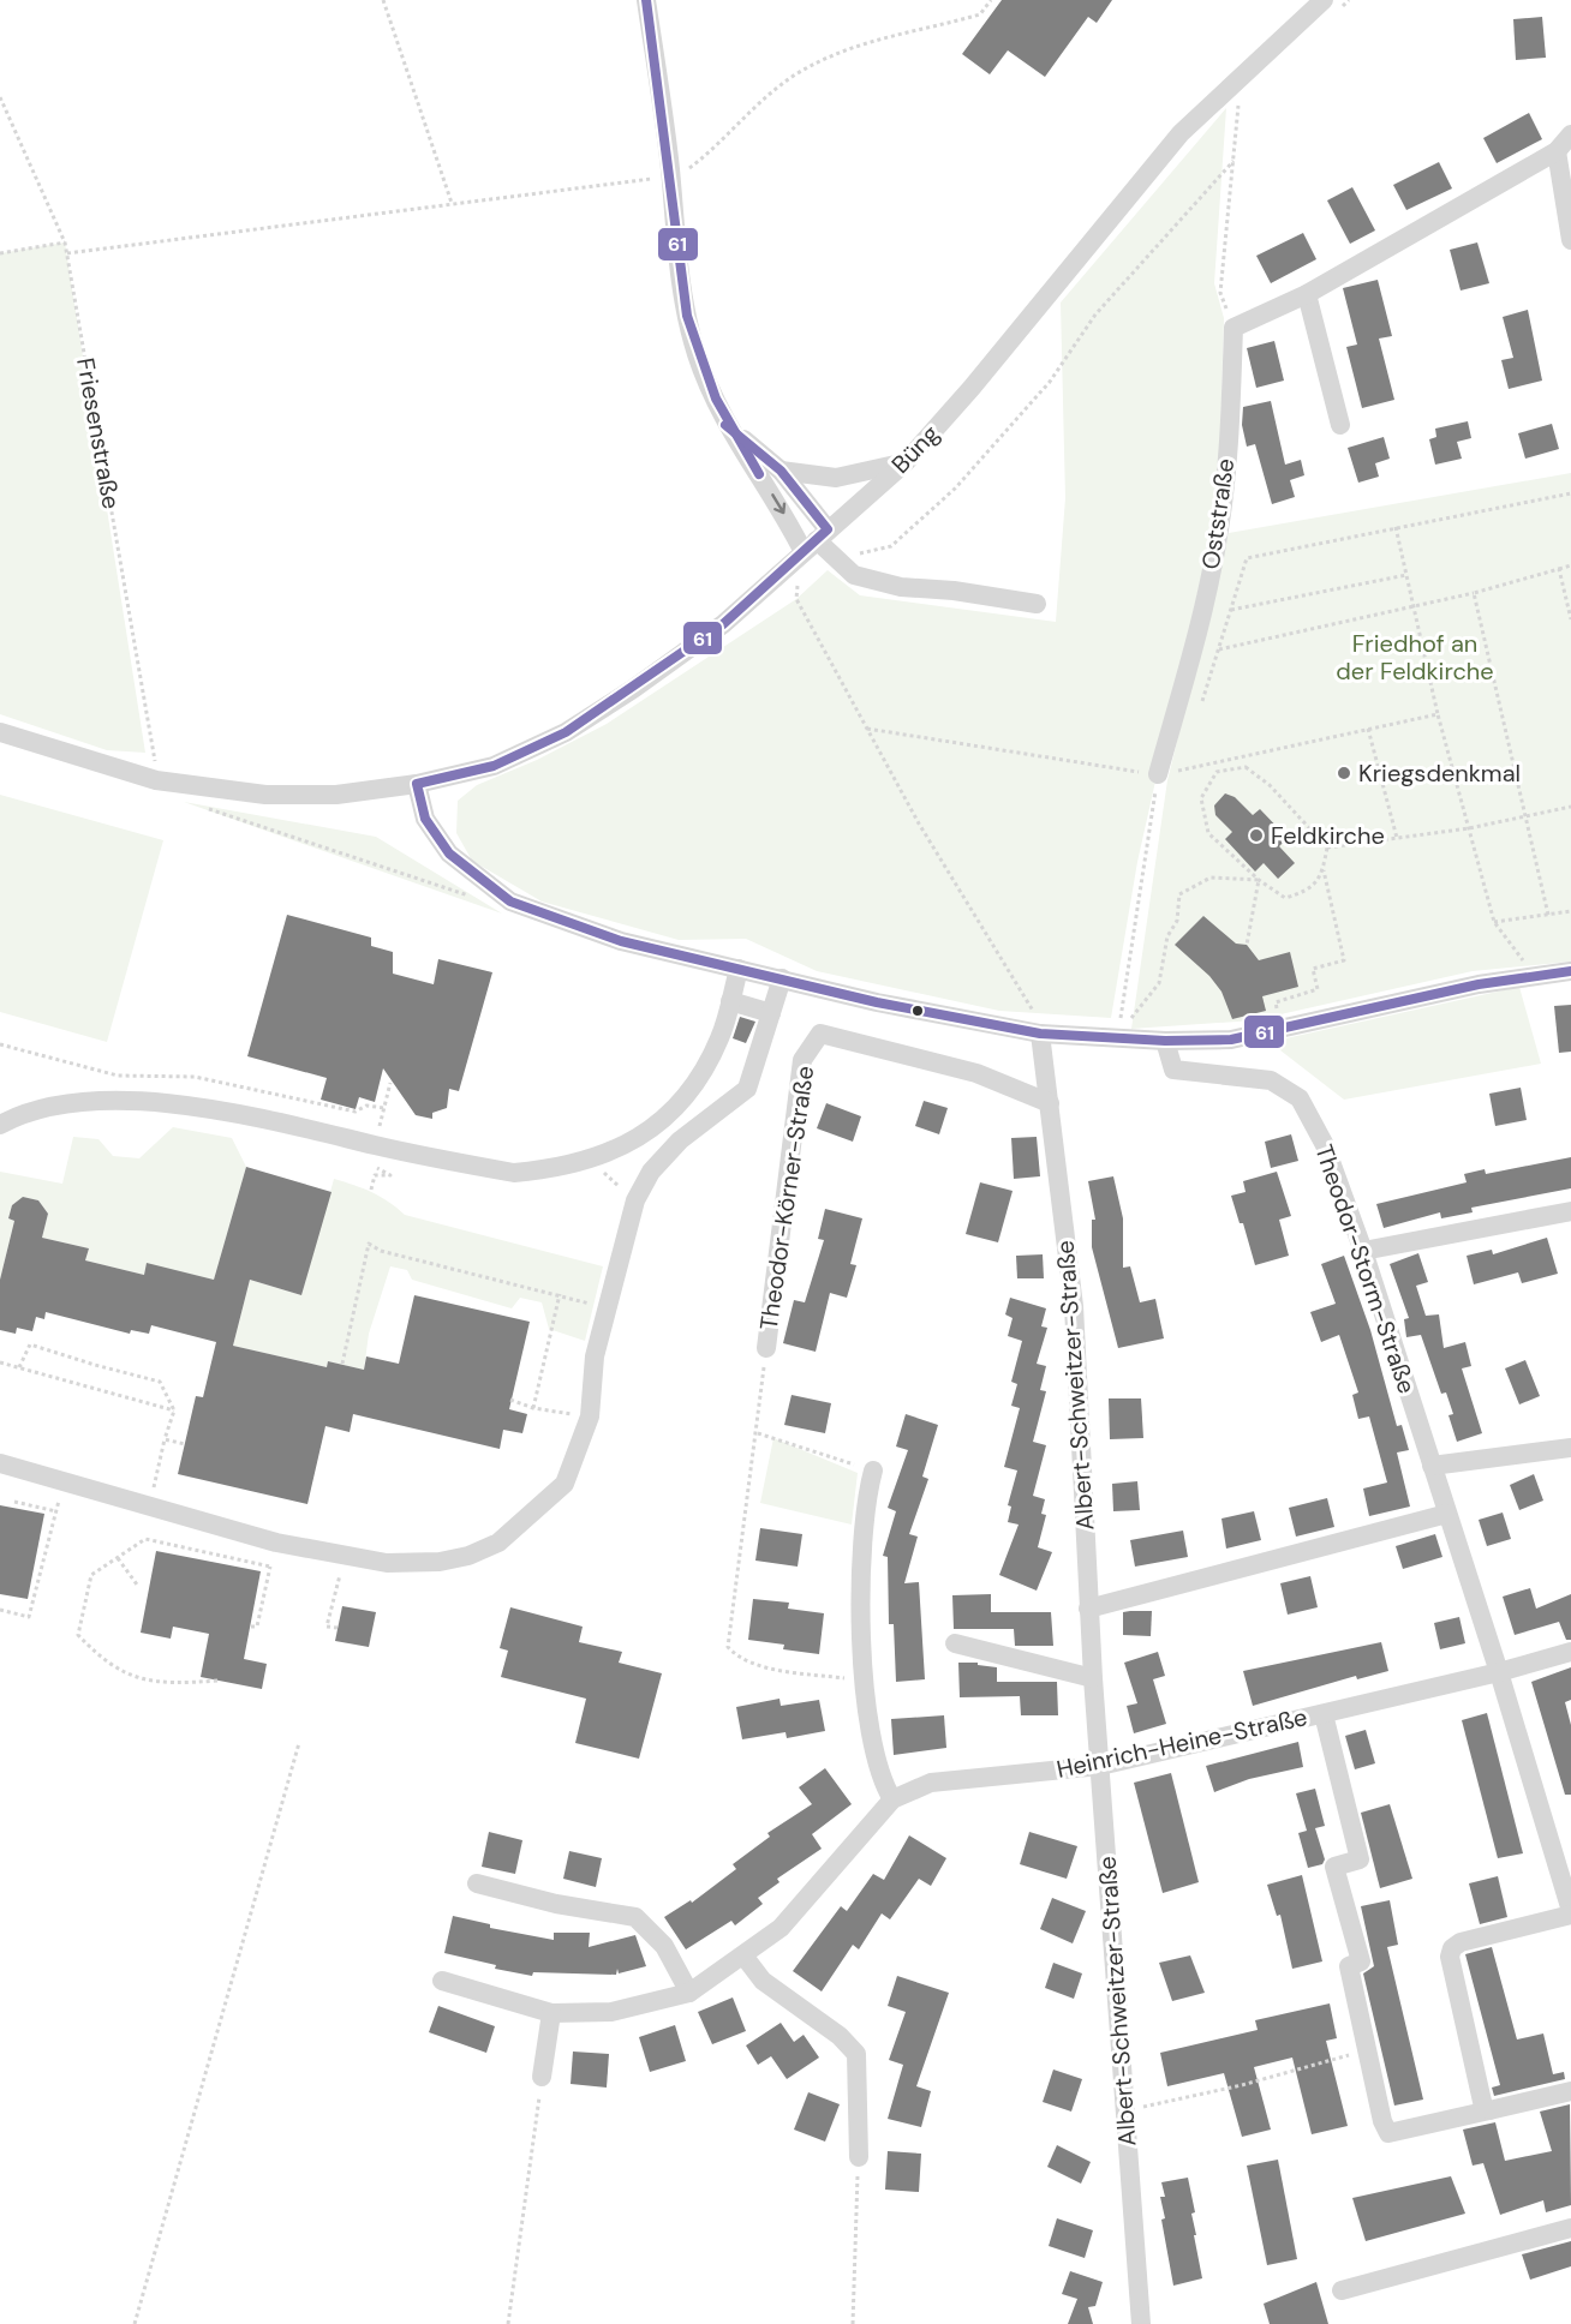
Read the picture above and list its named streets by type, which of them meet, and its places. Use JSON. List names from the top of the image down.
{
  "streets": {
    "street": [
      "Büng",
      "Oststraße",
      "Theodor-Körner-Straße",
      "Theodor-Storm-Straße",
      "Albert-Schweitzer-Straße",
      "Heinrich-Heine-Straße"
    ],
    "path": ["Friesenstraße"]
  },
  "crossings": [
    ["Friesenstraße", "Büng"],
    ["Theodor-Körner-Straße", "Albert-Schweitzer-Straße"],
    ["Theodor-Storm-Straße", "Heinrich-Heine-Straße"],
    ["Albert-Schweitzer-Straße", "Heinrich-Heine-Straße"]
  ],
  "parks": ["Friedhof an der Feldkirche"],
  "places": ["Kriegsdenkmal", "Feldkirche"],
  "lines": ["transit line 61"]
}
